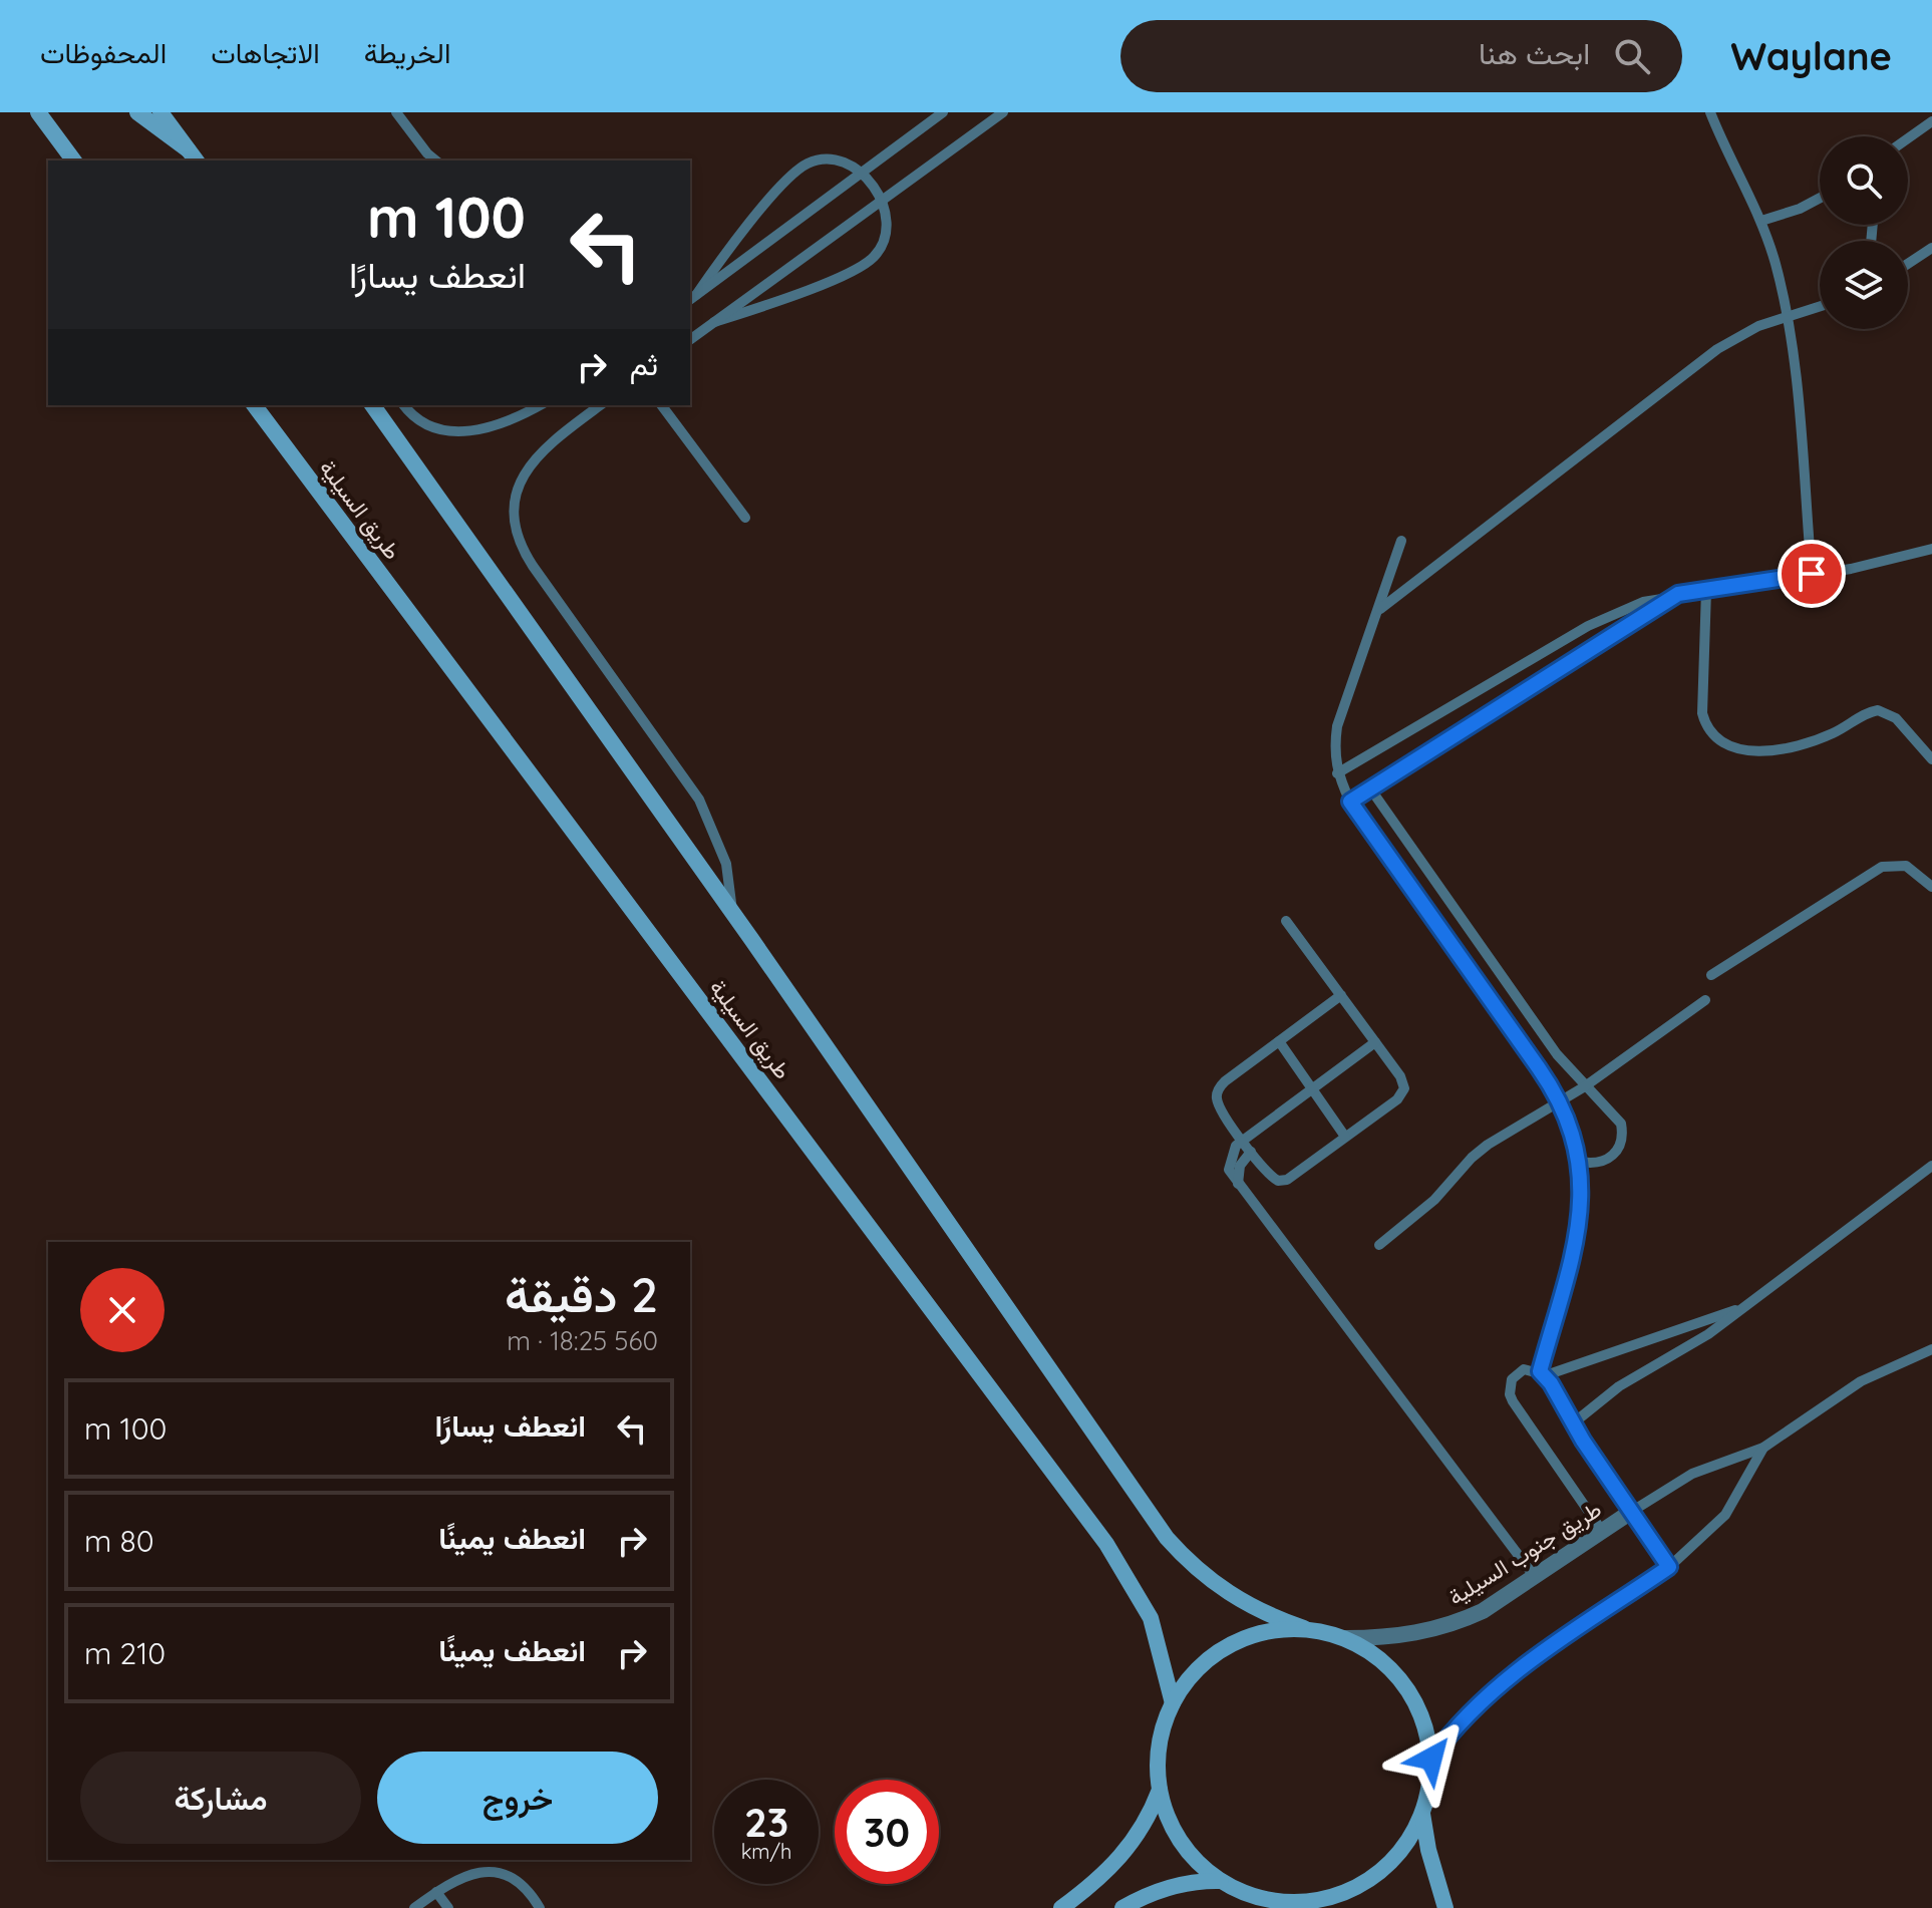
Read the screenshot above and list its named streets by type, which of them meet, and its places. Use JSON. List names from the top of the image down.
{
  "streets": {
    "main road": ["طريق السيلية"],
    "street": ["طريق جنوب السيلية"]
  },
  "crossings": [
    ["طريق السيلية", "طريق جنوب السيلية"]
  ],
  "page": {
    "header": "Waylane",
    "search": "ابحث هنا",
    "nav": ["الخريطة", "الاتجاهات", "المحفوظات"],
    "turn": ["100 m", "انعطف يسارًا"],
    "then": "ثم",
    "heading": ["2 دقيقة", "560 m · 18:25"],
    "list": [
      {
        "name": "انعطف يسارًا",
        "value": "100 m"
      },
      {
        "name": "انعطف يمينًا",
        "value": "80 m"
      },
      {
        "name": "انعطف يمينًا",
        "value": "210 m"
      }
    ],
    "buttons": ["خروج", "مشاركة"],
    "speed": "23 km/h",
    "limit": "30"
  }
}
